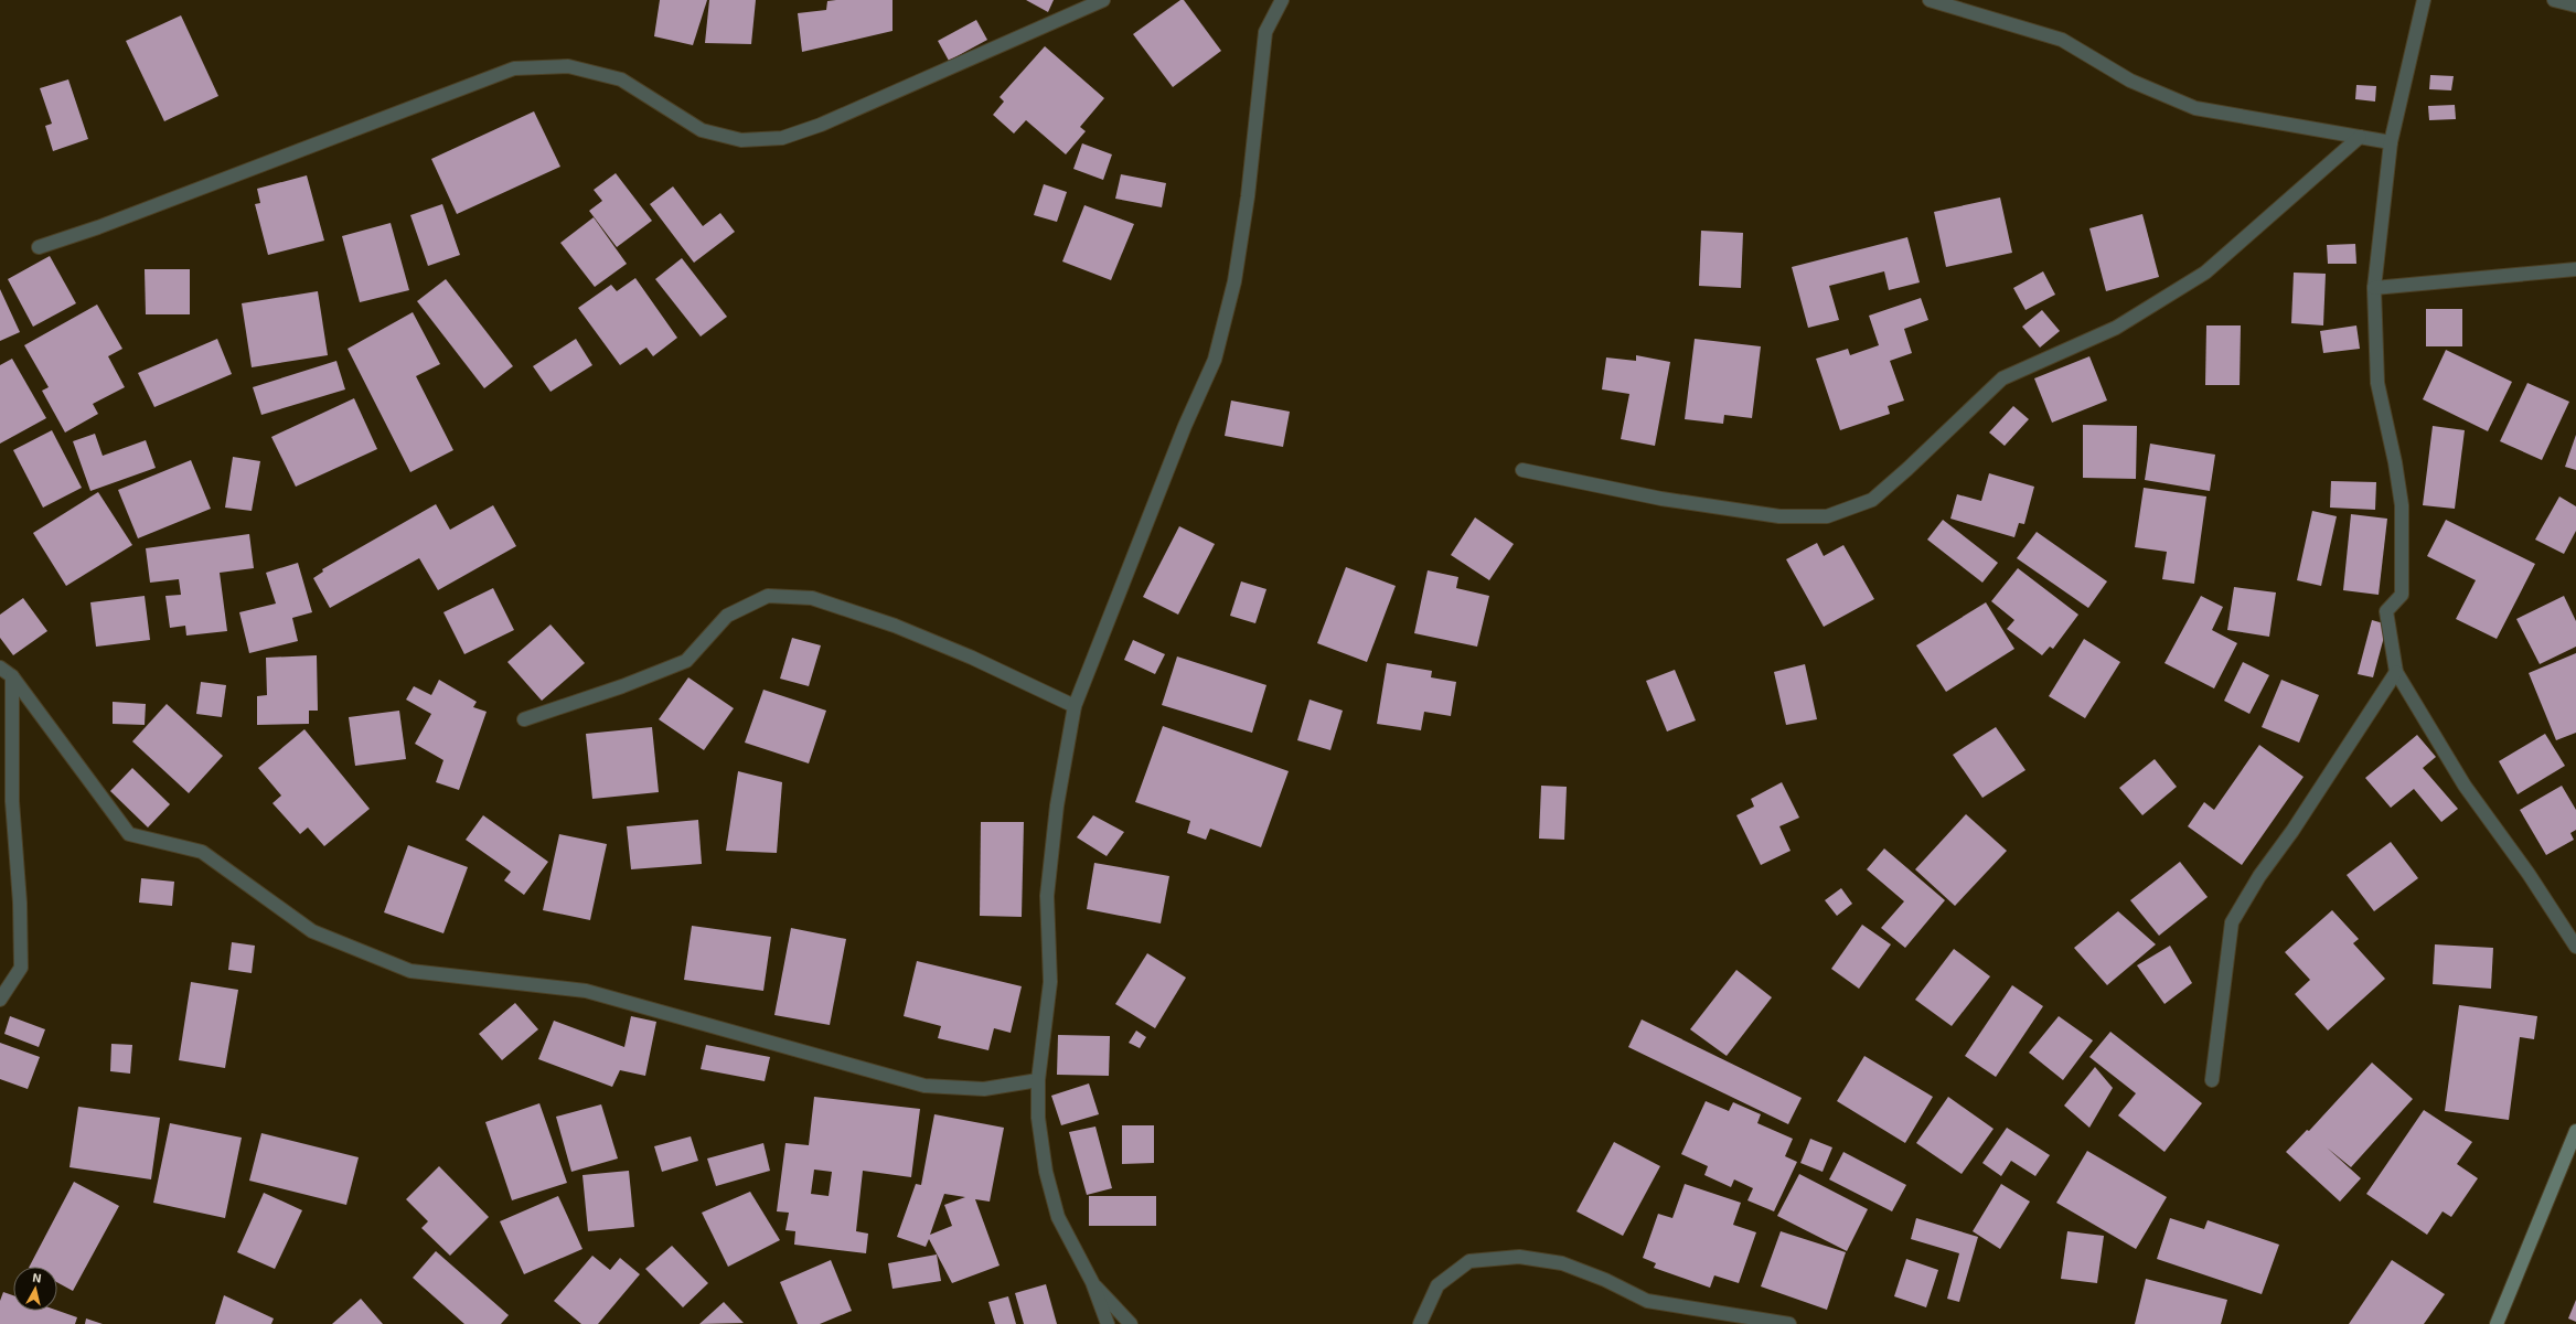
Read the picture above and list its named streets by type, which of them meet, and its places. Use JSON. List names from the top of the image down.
{
  "north": "top"
}
